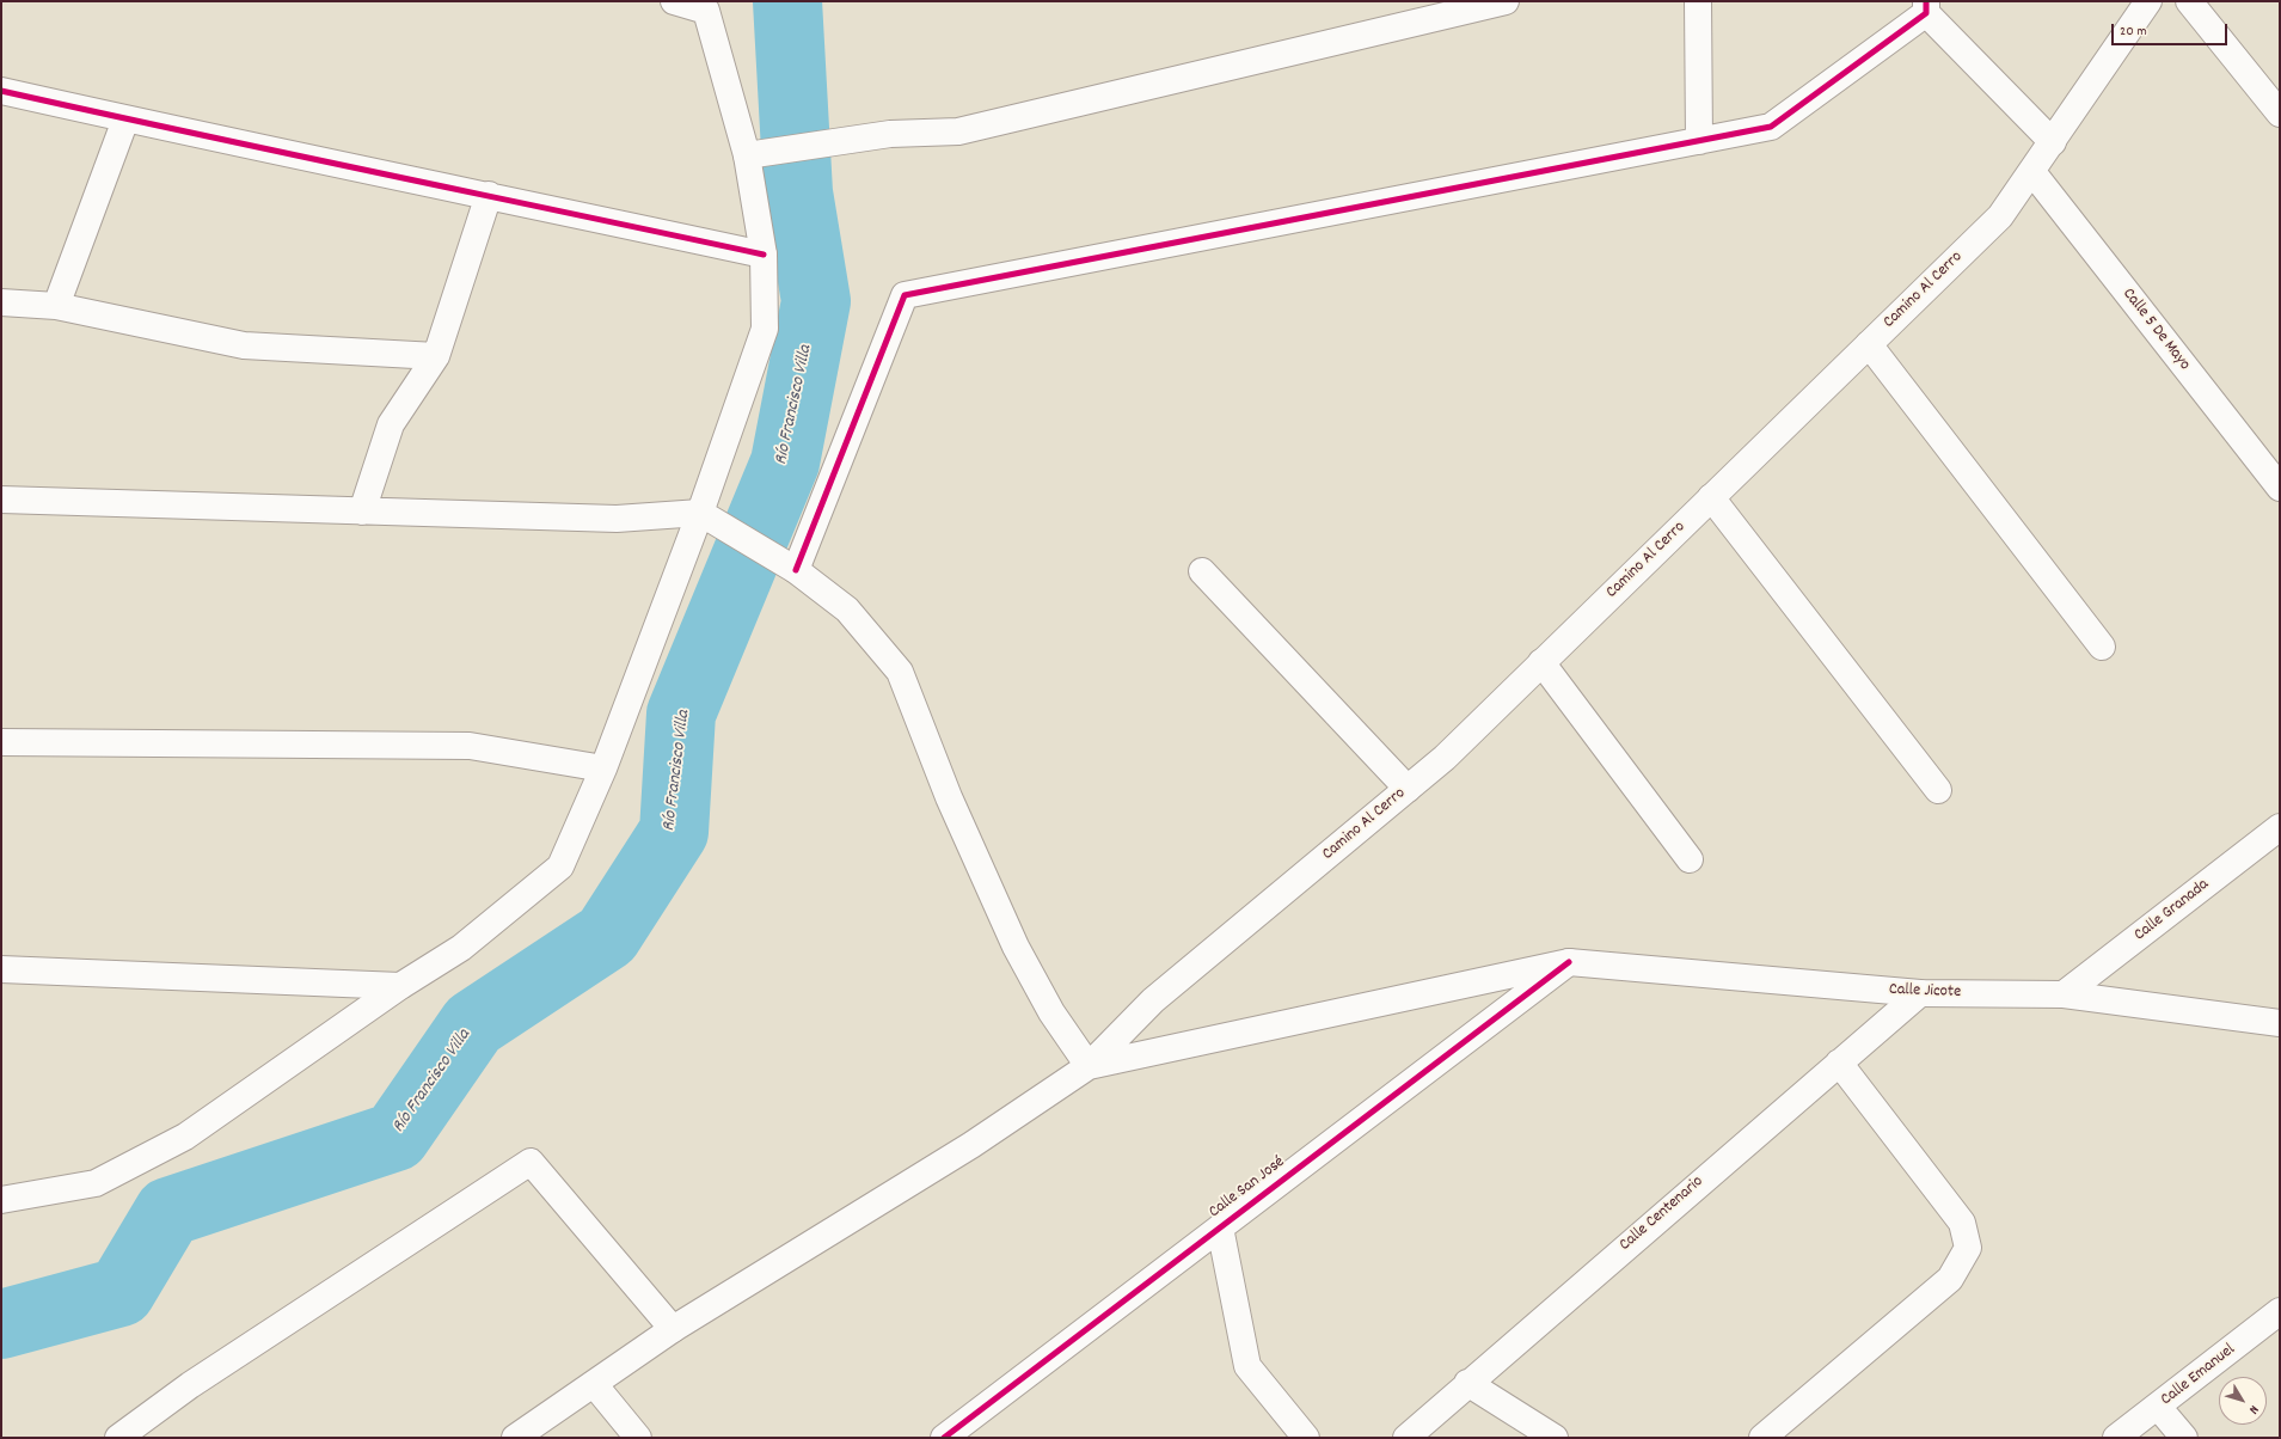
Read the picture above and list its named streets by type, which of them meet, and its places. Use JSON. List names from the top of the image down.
{
  "streets": {
    "street": [
      "Camino Al Cerro",
      "Calle 5 De Mayo",
      "Calle Granada",
      "Calle Jicote",
      "Calle San José",
      "Calle Centenario",
      "Calle Emanuel"
    ]
  },
  "crossings": [
    ["Camino Al Cerro", "Calle 5 De Mayo"],
    ["Camino Al Cerro", "Calle Jicote"],
    ["Calle Granada", "Calle Jicote"],
    ["Calle Jicote", "Calle San José"],
    ["Calle Jicote", "Calle Centenario"]
  ],
  "water": ["Río Francisco Villa"],
  "scale_bar": "20 m",
  "north": "bottom right"
}
